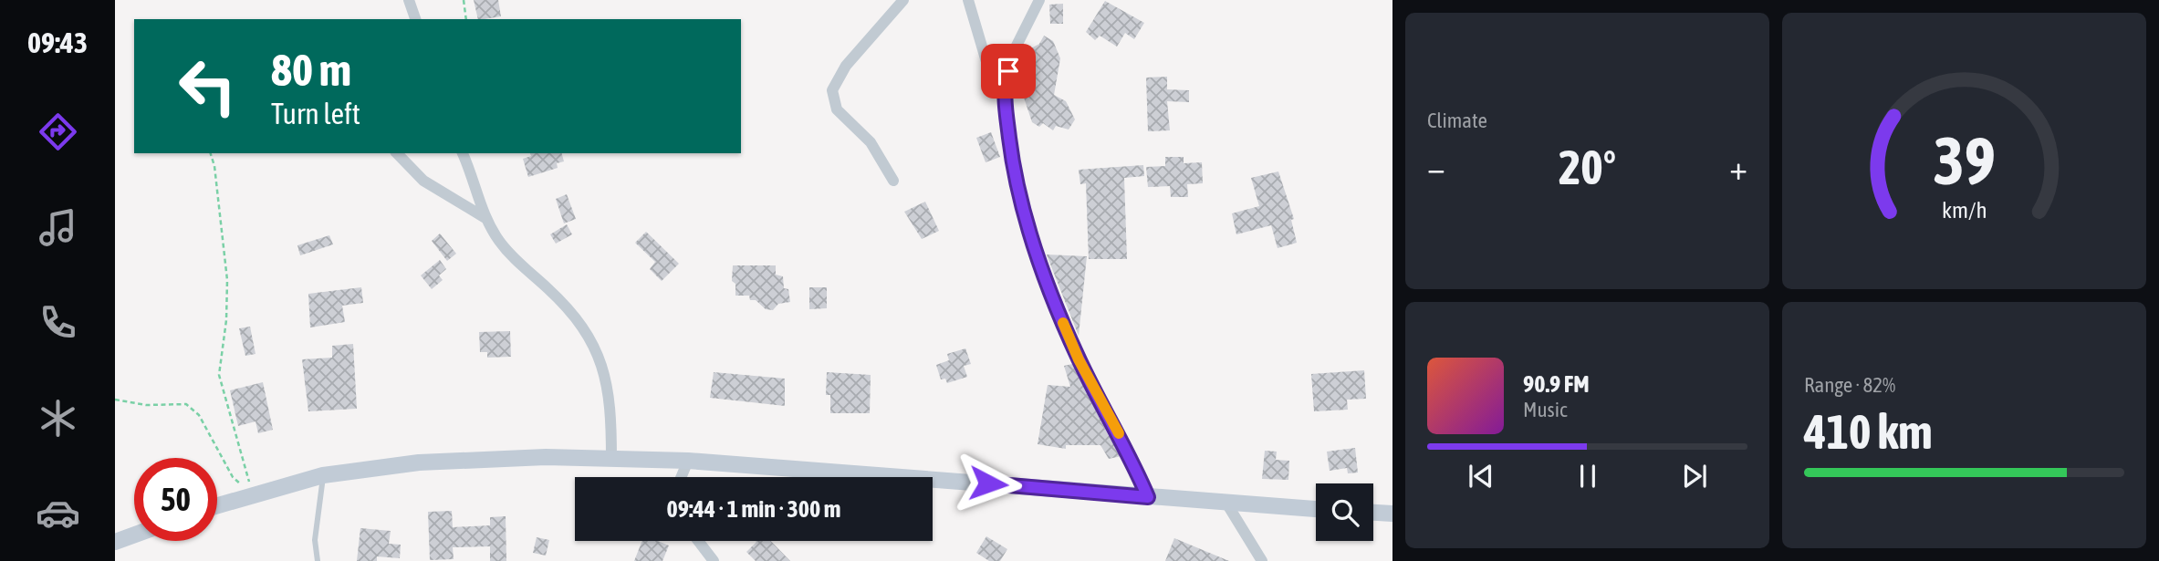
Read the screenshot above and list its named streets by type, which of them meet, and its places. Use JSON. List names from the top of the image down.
{
  "page": {
    "tabs": "09:43",
    "tile": [
      "Climate",
      ["Range · 82%", "410 km"]
    ],
    "turn": ["80 m", "Turn left"],
    "heat": ["−", "20°", "+"],
    "song": ["90.9 FM", "Music"],
    "limit": "50",
    "trip": "09:44 · 1 min · 300 m",
    "gauge": ["39", "km/h"]
  }
}
